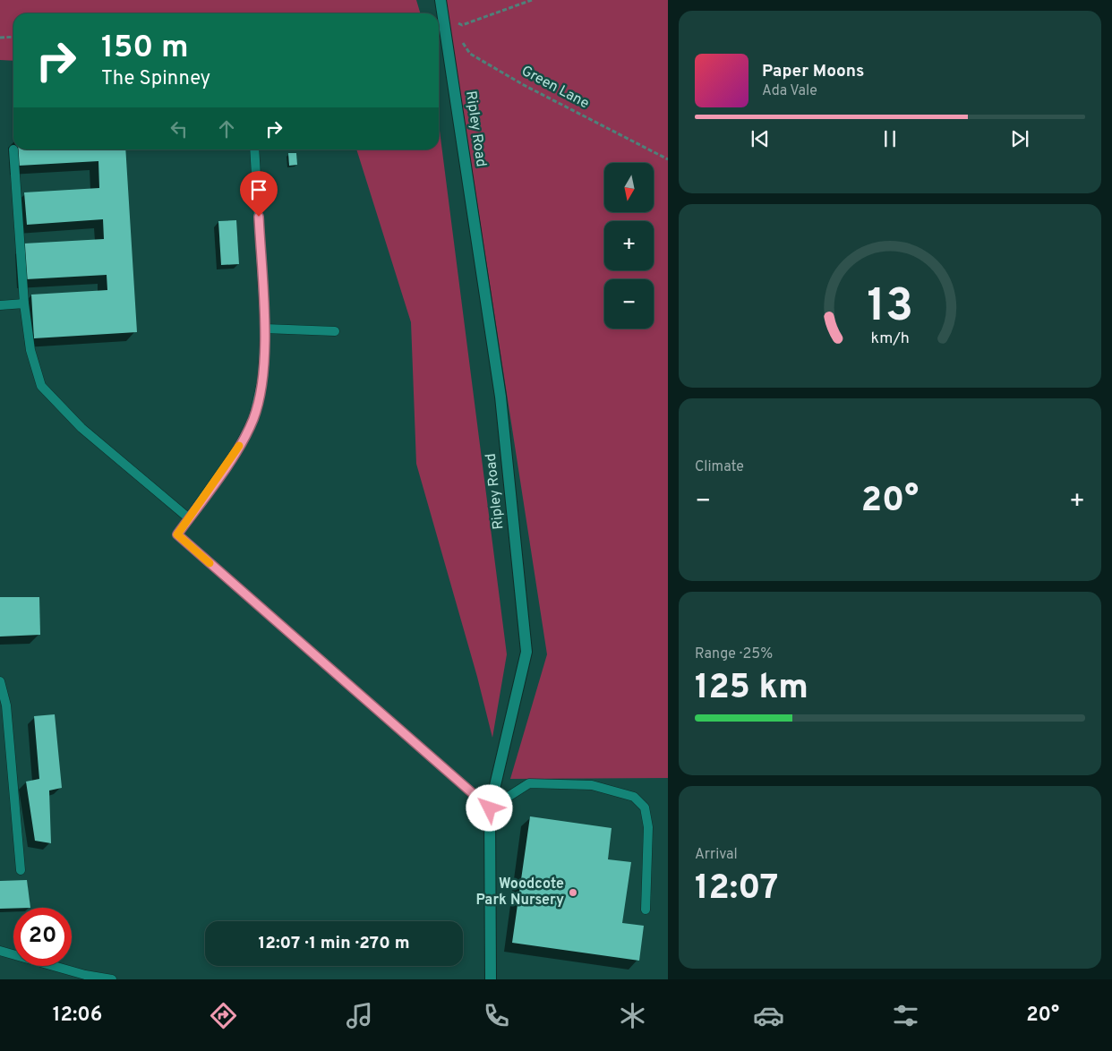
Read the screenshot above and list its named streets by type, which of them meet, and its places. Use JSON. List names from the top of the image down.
{
  "streets": {
    "street": ["Ripley Road"],
    "path": ["Green Lane"]
  },
  "places": ["Woodcote Park Nursery"],
  "north": "bottom",
  "page": {
    "turn": ["150 m", "The Spinney"],
    "song": ["Paper Moons", "Ada Vale"],
    "map_buttons": ["+", "−"],
    "tile": [
      "Climate",
      ["Range · 25%", "125 km"],
      ["Arrival", "12:07"]
    ],
    "heat": ["−", "20°", "+"],
    "limit": "20",
    "trip": "12:07 · 1 min · 270 m",
    "tabs": ["12:06", "20°"],
    "gauge": ["13", "km/h"]
  }
}
